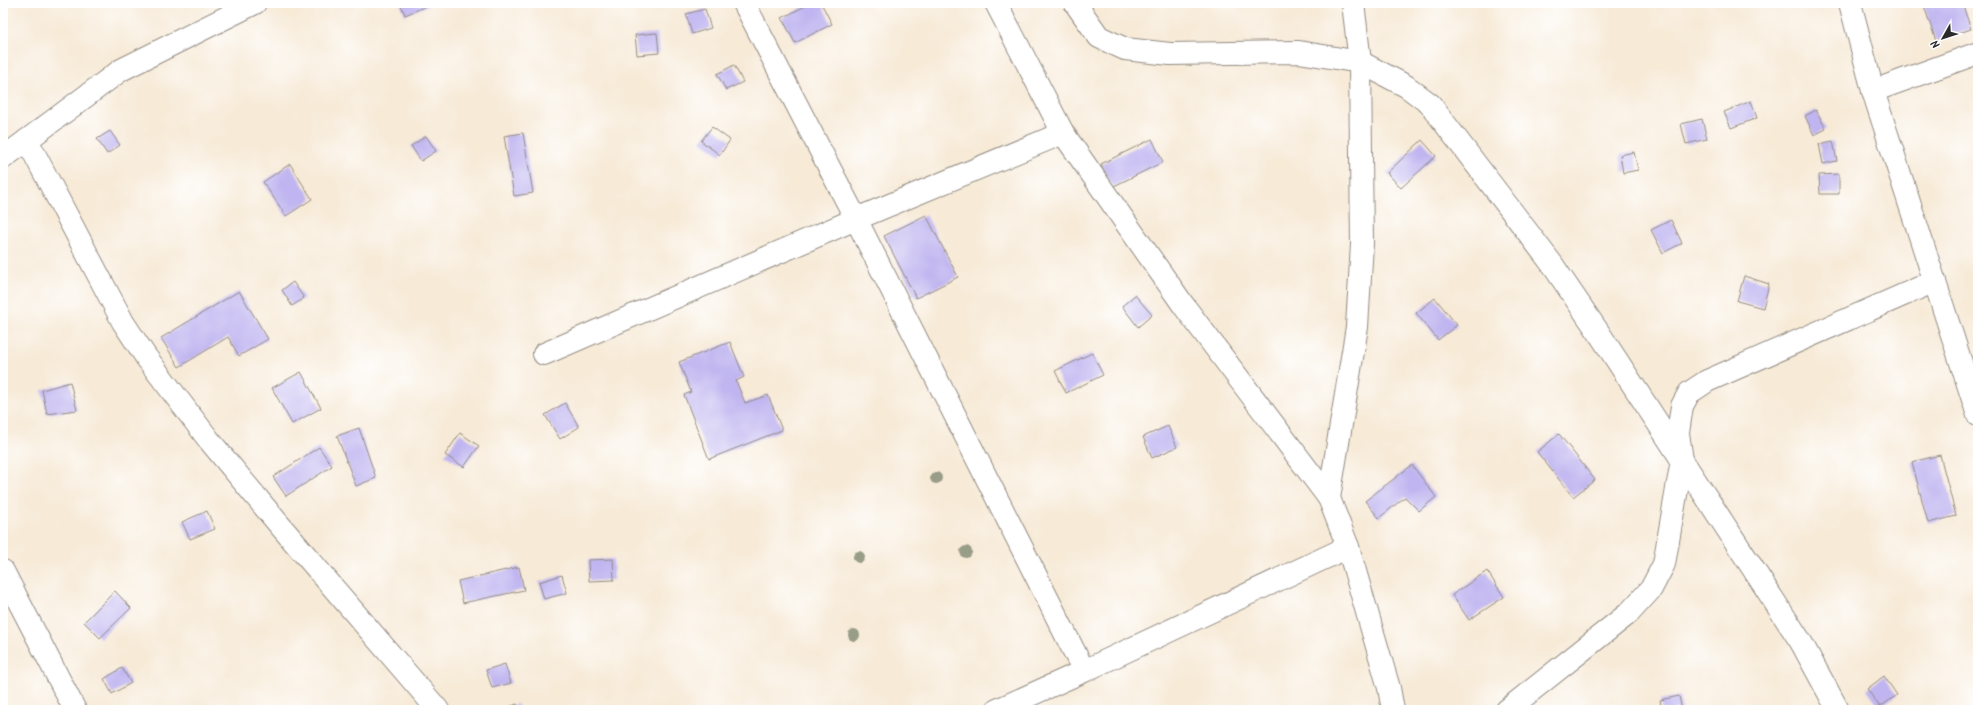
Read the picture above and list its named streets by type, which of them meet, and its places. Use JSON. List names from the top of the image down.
{
  "north": "bottom left"
}
